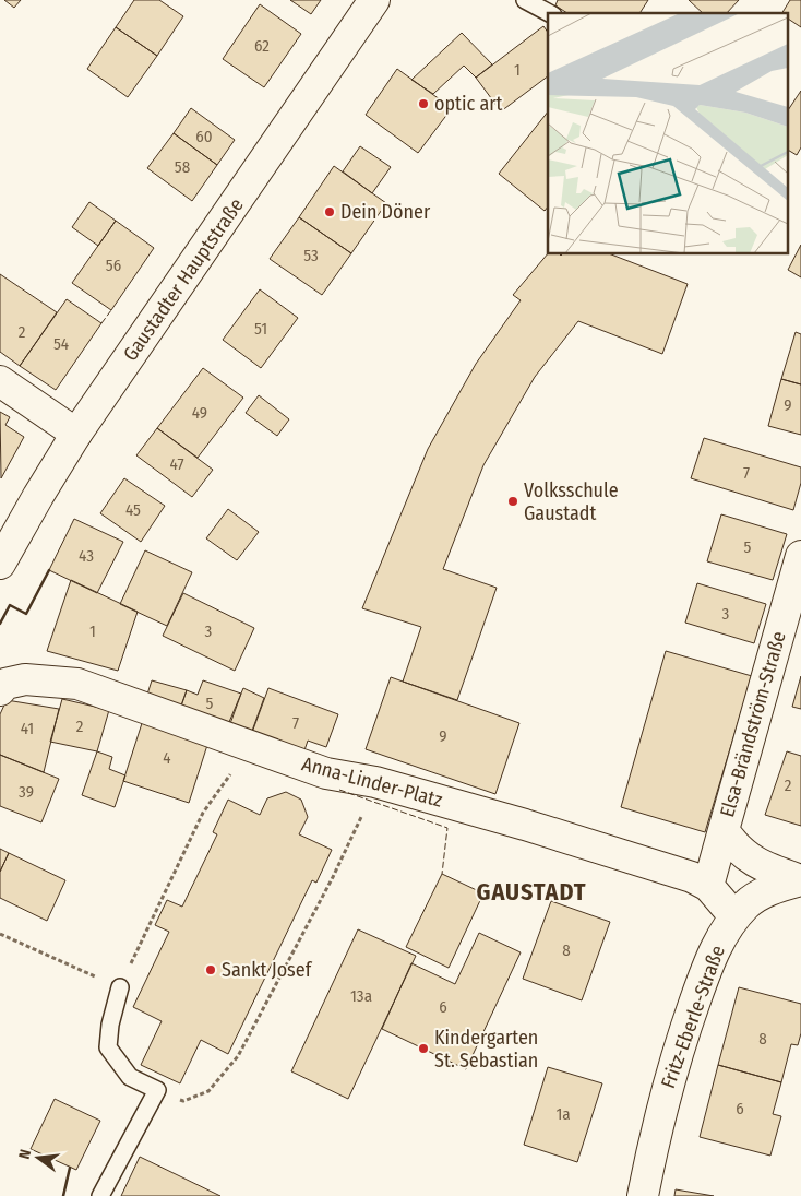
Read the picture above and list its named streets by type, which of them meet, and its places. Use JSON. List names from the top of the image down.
{
  "streets": {
    "street": [
      "Gaustadter Hauptstraße",
      "Elsa-Brändström-Straße",
      "Anna-Linder-Platz",
      "Fritz-Eberle-Straße"
    ]
  },
  "crossings": [
    ["Elsa-Brändström-Straße", "Anna-Linder-Platz"],
    ["Elsa-Brändström-Straße", "Fritz-Eberle-Straße"],
    ["Anna-Linder-Platz", "Fritz-Eberle-Straße"]
  ],
  "districts": ["GAUSTADT"],
  "places": [
    "optic art",
    "Dein Döner",
    "Volksschule Gaustadt",
    "Sankt Josef",
    "Kindergarten St. Sebastian"
  ],
  "house_numbers": [
    "62",
    "1",
    "60",
    "58",
    "53",
    "56",
    "51",
    "2",
    "54",
    "9",
    "49",
    "47",
    "7",
    "45",
    "5",
    "43",
    "3",
    "1",
    "3",
    "5",
    "7",
    "2",
    "41",
    "9",
    "4",
    "2",
    "39",
    "8",
    "13a",
    "6",
    "8",
    "6",
    "1a"
  ],
  "north": "left"
}
